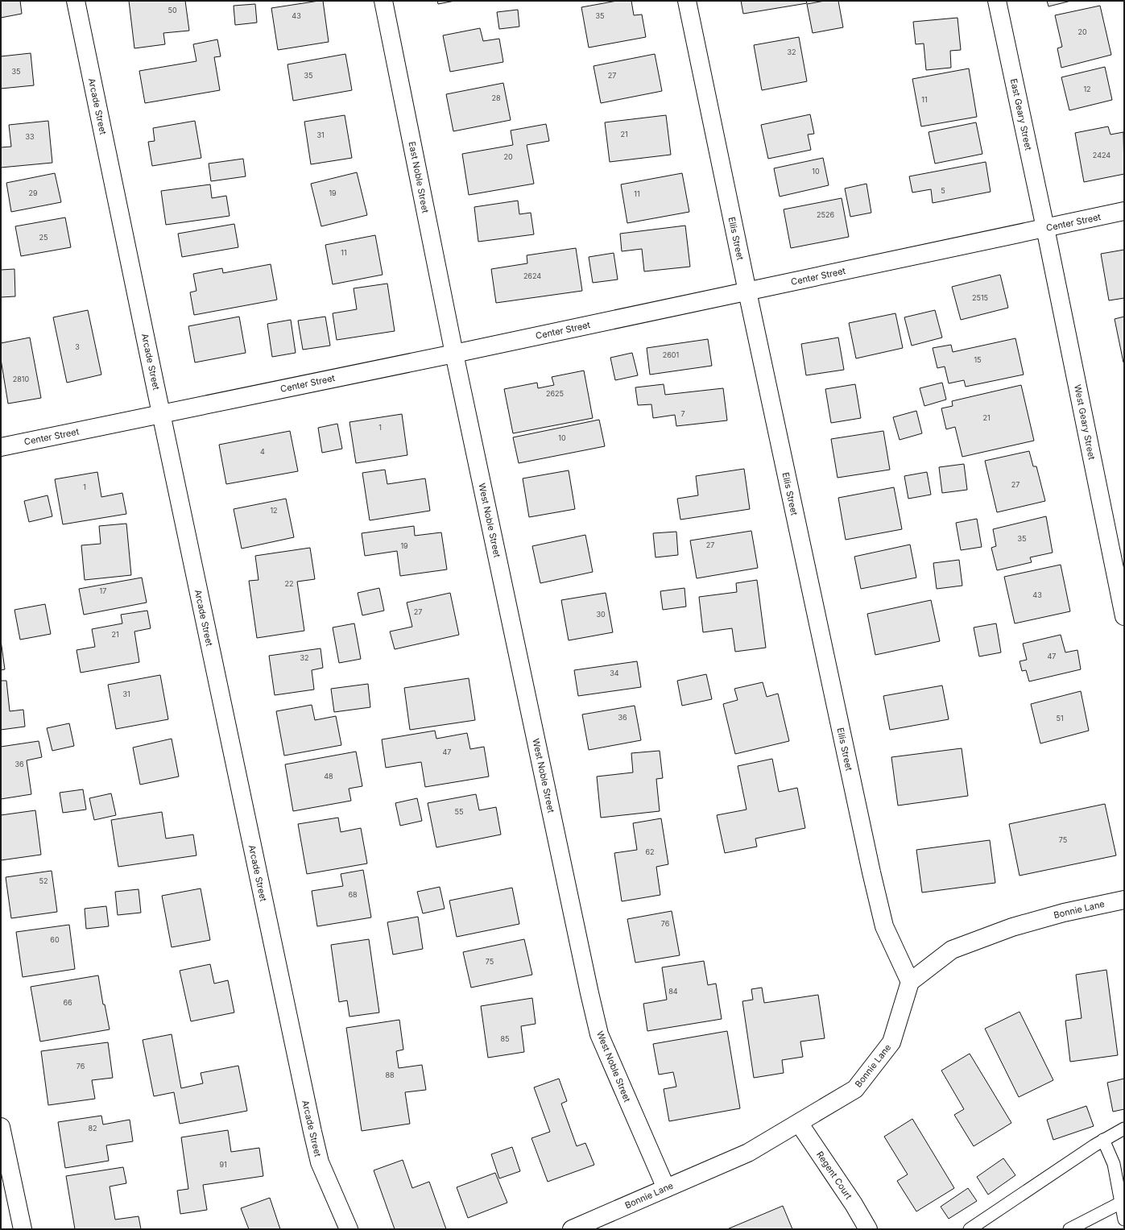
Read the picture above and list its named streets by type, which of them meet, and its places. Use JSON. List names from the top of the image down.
{
  "streets": {
    "street": [
      "Arcade Street",
      "East Geary Street",
      "East Noble Street",
      "Center Street",
      "Ellis Street",
      "West Geary Street",
      "West Noble Street",
      "Bonnie Lane",
      "Regent Court"
    ]
  },
  "crossings": [
    ["Arcade Street", "Center Street"],
    ["East Geary Street", "Center Street"],
    ["East Geary Street", "West Geary Street"],
    ["East Noble Street", "Center Street"],
    ["East Noble Street", "West Noble Street"],
    ["Center Street", "Ellis Street"],
    ["Center Street", "West Geary Street"],
    ["Center Street", "West Noble Street"],
    ["Ellis Street", "Bonnie Lane"],
    ["West Noble Street", "Bonnie Lane"],
    ["Bonnie Lane", "Regent Court"]
  ],
  "house_numbers": [
    "50",
    "43",
    "35",
    "20",
    "32",
    "35",
    "35",
    "27",
    "12",
    "28",
    "11",
    "21",
    "31",
    "33",
    "2424",
    "20",
    "10",
    "5",
    "29",
    "19",
    "11",
    "2526",
    "25",
    "11",
    "2624",
    "2515",
    "3",
    "2601",
    "15",
    "2810",
    "2625",
    "7",
    "21",
    "1",
    "10",
    "4",
    "27",
    "1",
    "12",
    "35",
    "27",
    "19",
    "22",
    "17",
    "43",
    "27",
    "30",
    "21",
    "47",
    "32",
    "34",
    "31",
    "36",
    "51",
    "47",
    "36",
    "48",
    "55",
    "75",
    "62",
    "52",
    "68",
    "76",
    "60",
    "75",
    "84",
    "66",
    "85",
    "76",
    "88",
    "82",
    "91"
  ]
}
